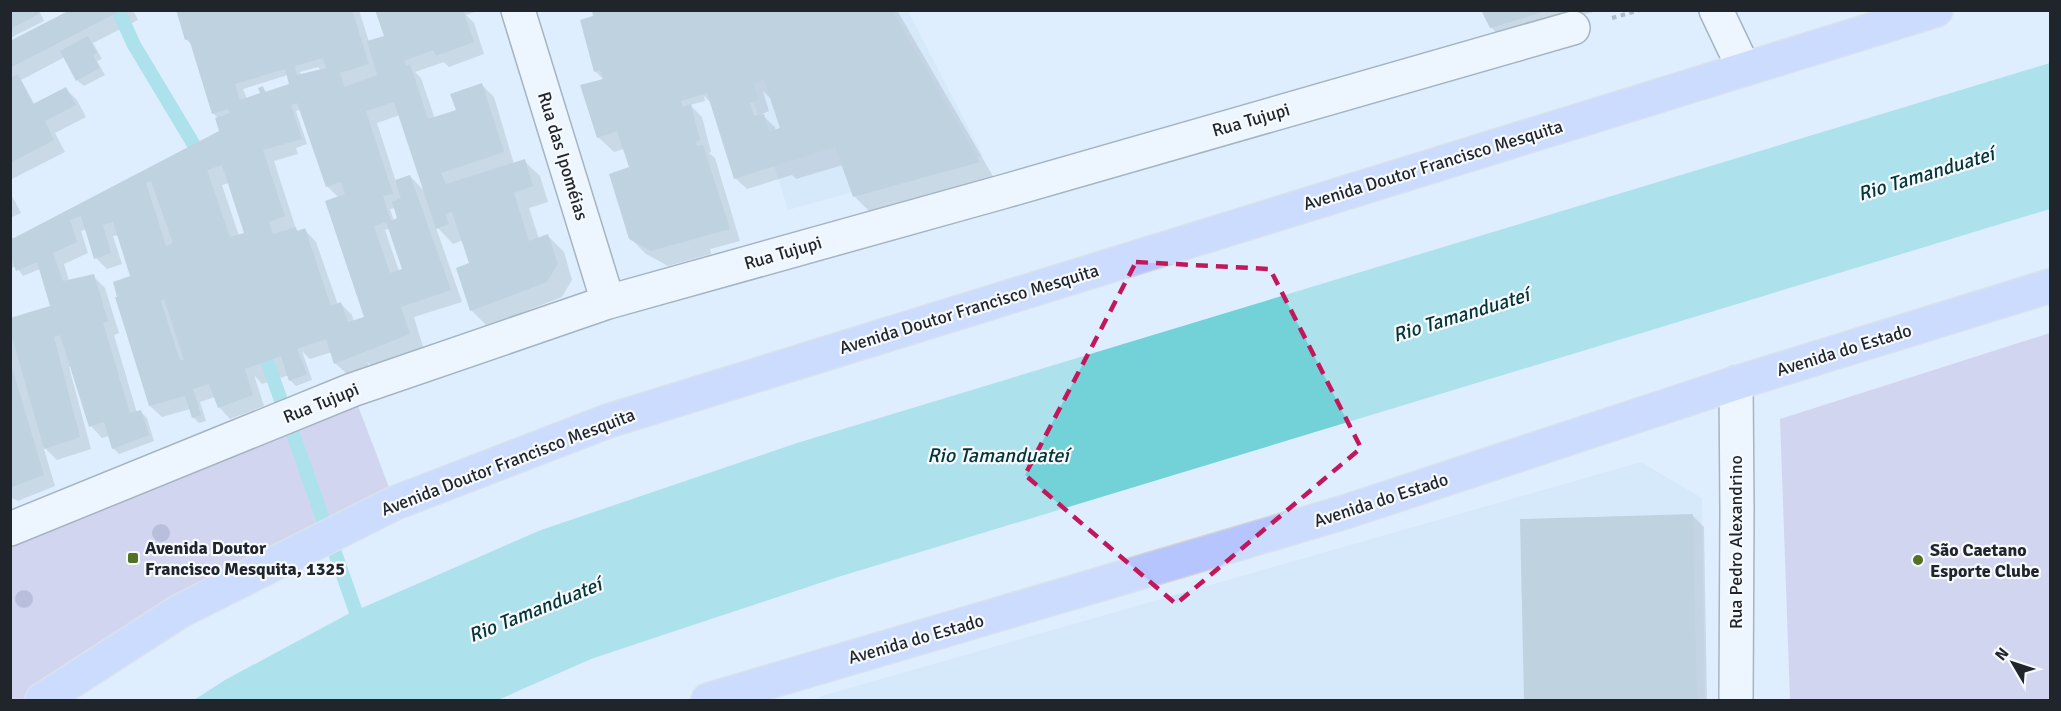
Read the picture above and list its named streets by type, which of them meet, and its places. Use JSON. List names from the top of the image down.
{
  "streets": {
    "highway": ["Avenida Doutor Francisco Mesquita", "Avenida do Estado"],
    "street": ["Rua Tujupi", "Rua das Ipoméias", "Rua Pedro Alexandrino"]
  },
  "crossings": [
    ["Rua Tujupi", "Rua das Ipoméias"],
    ["Avenida do Estado", "Rua Pedro Alexandrino"]
  ],
  "water": ["Rio Tamanduateí"],
  "places": {
    "transit": ["Avenida Doutor Francisco Mesquita, 1325"],
    "other": ["São Caetano Esporte Clube"]
  },
  "north": "top left"
}
